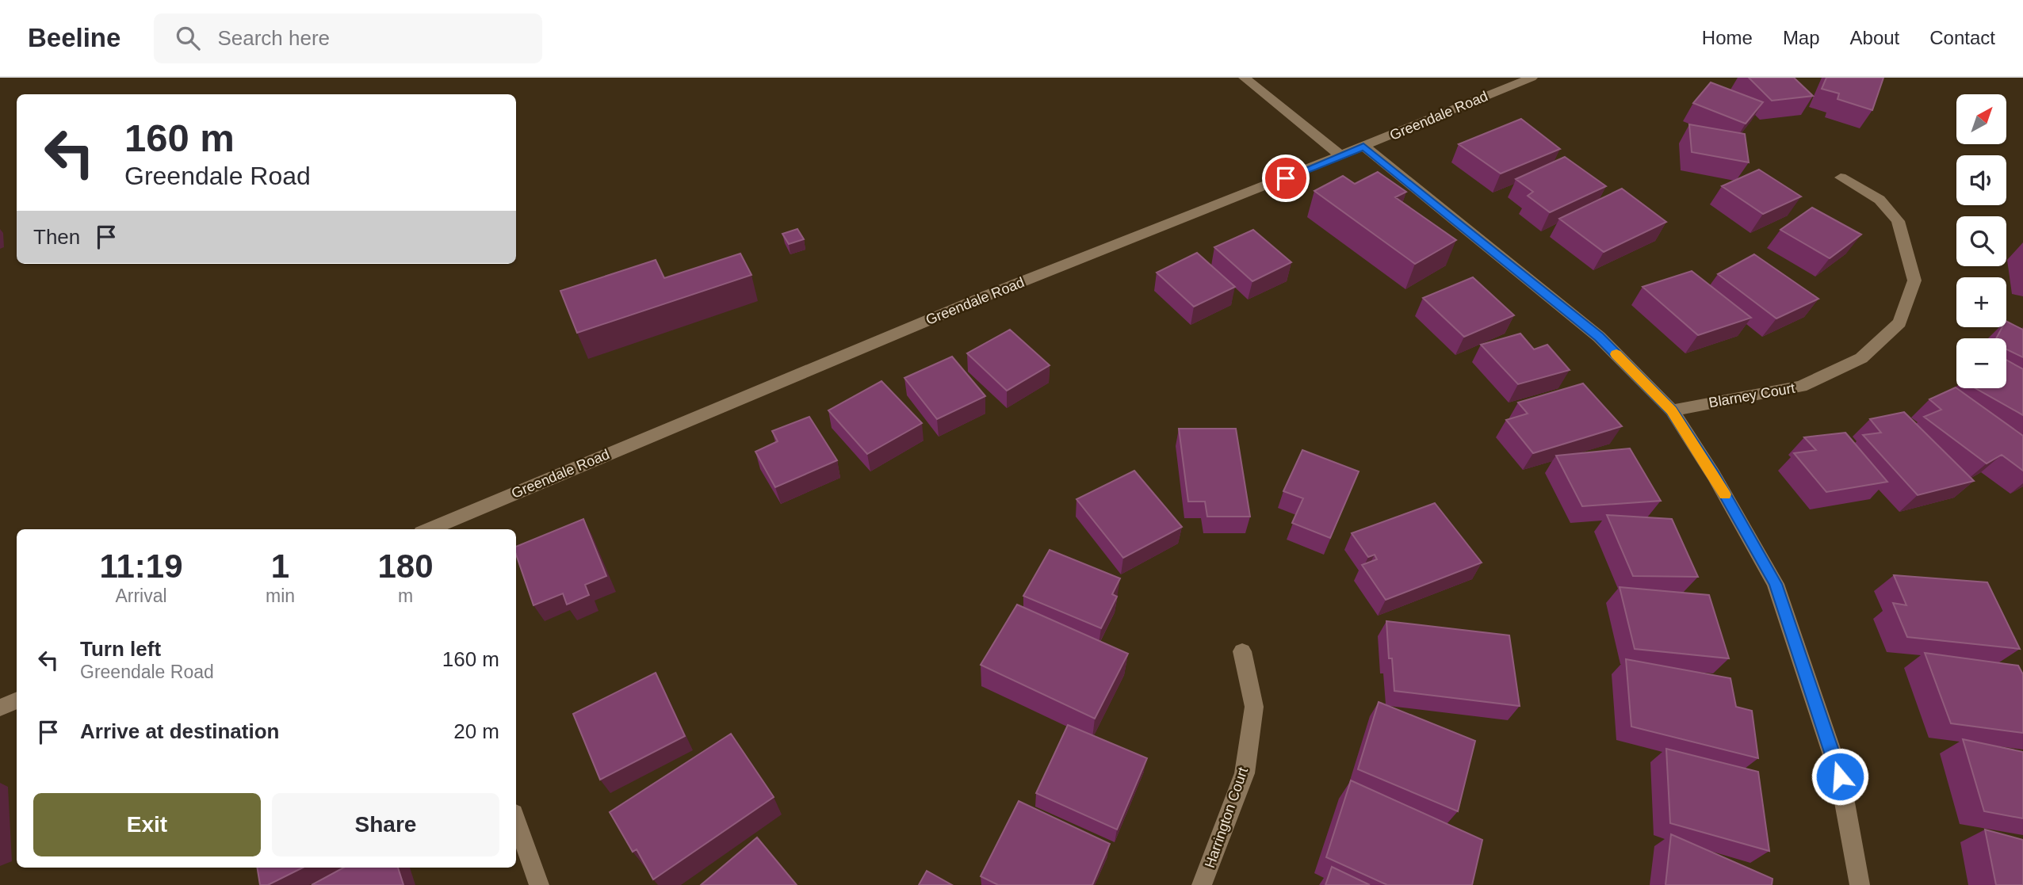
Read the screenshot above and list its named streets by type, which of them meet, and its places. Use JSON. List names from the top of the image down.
{
  "streets": {
    "street": ["Greendale Road", "Blarney Court", "Harrington Court"]
  },
  "north": "top right",
  "page": {
    "header": "Beeline",
    "search": "Search here",
    "nav": [
      "Home",
      "Map",
      "About",
      "Contact"
    ],
    "map_buttons": ["+", "−"],
    "turn": ["160 m", "Greendale Road"],
    "then": "Then",
    "eta": [
      "11:19",
      "Arrival",
      "1",
      "min",
      "180",
      "m"
    ],
    "list": [
      {
        "name": "Turn left",
        "note": "Greendale Road",
        "value": "160 m"
      },
      {
        "name": "Arrive at destination",
        "value": "20 m"
      }
    ],
    "buttons": ["Exit", "Share"]
  }
}
